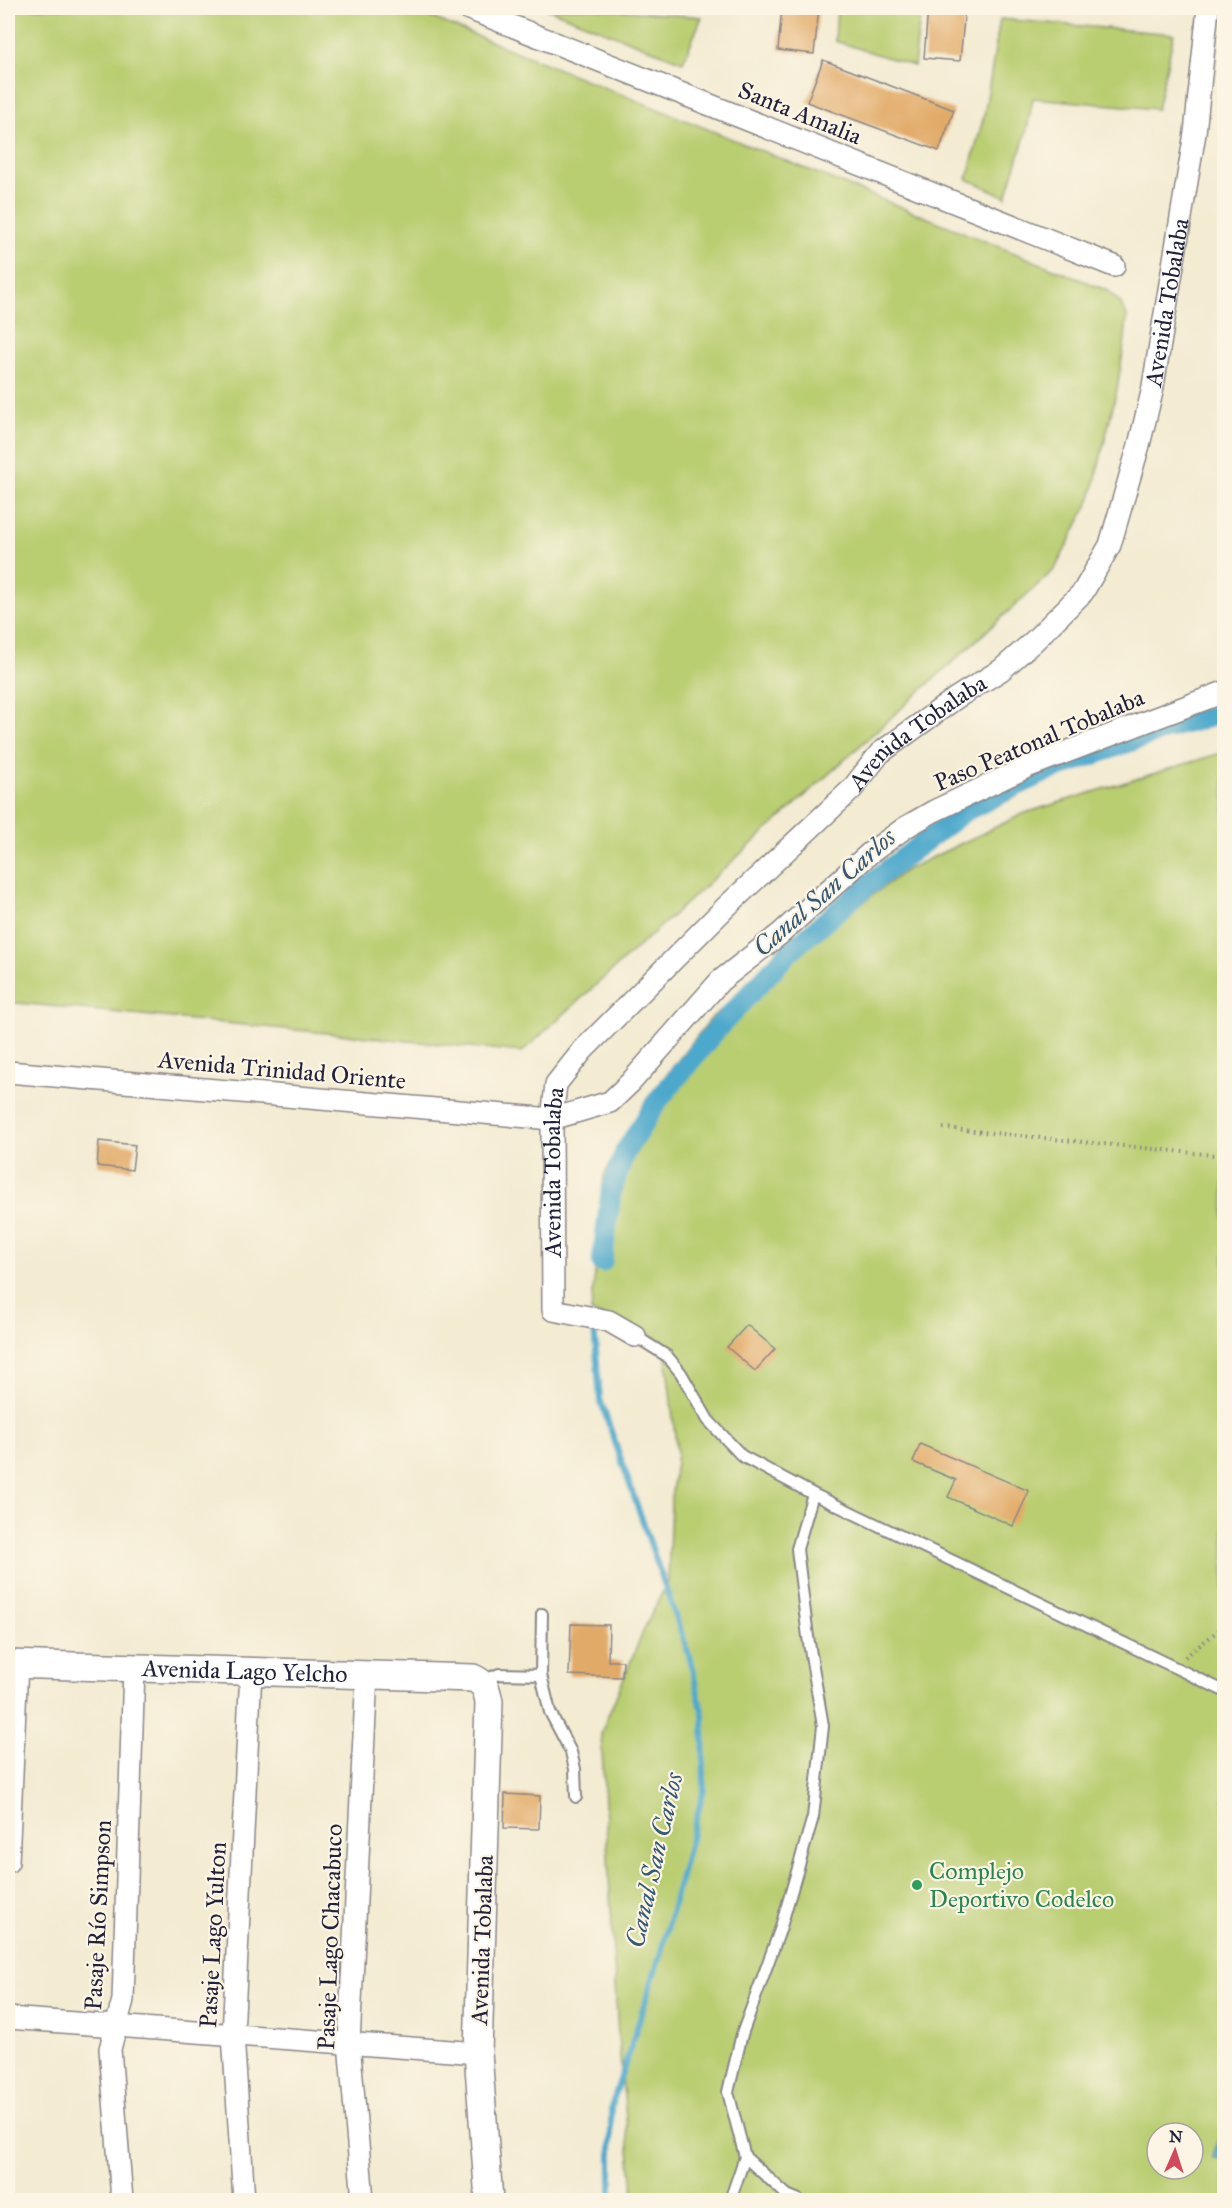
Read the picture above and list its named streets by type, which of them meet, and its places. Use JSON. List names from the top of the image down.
{
  "streets": {
    "street": [
      "Santa Amalia",
      "Avenida Tobalaba",
      "Paso Peatonal Tobalaba",
      "Avenida Trinidad Oriente",
      "Avenida Lago Yelcho",
      "Pasaje Río Simpson",
      "Pasaje Lago Yulton",
      "Pasaje Lago Chacabuco"
    ]
  },
  "crossings": [
    ["Avenida Tobalaba", "Paso Peatonal Tobalaba"],
    ["Avenida Tobalaba", "Avenida Trinidad Oriente"],
    ["Avenida Tobalaba", "Avenida Lago Yelcho"],
    ["Paso Peatonal Tobalaba", "Avenida Trinidad Oriente"],
    ["Avenida Lago Yelcho", "Pasaje Río Simpson"],
    ["Avenida Lago Yelcho", "Pasaje Lago Yulton"],
    ["Avenida Lago Yelcho", "Pasaje Lago Chacabuco"]
  ],
  "water": ["Canal San Carlos"],
  "places": ["Complejo Deportivo Codelco"],
  "north": "top"
}
